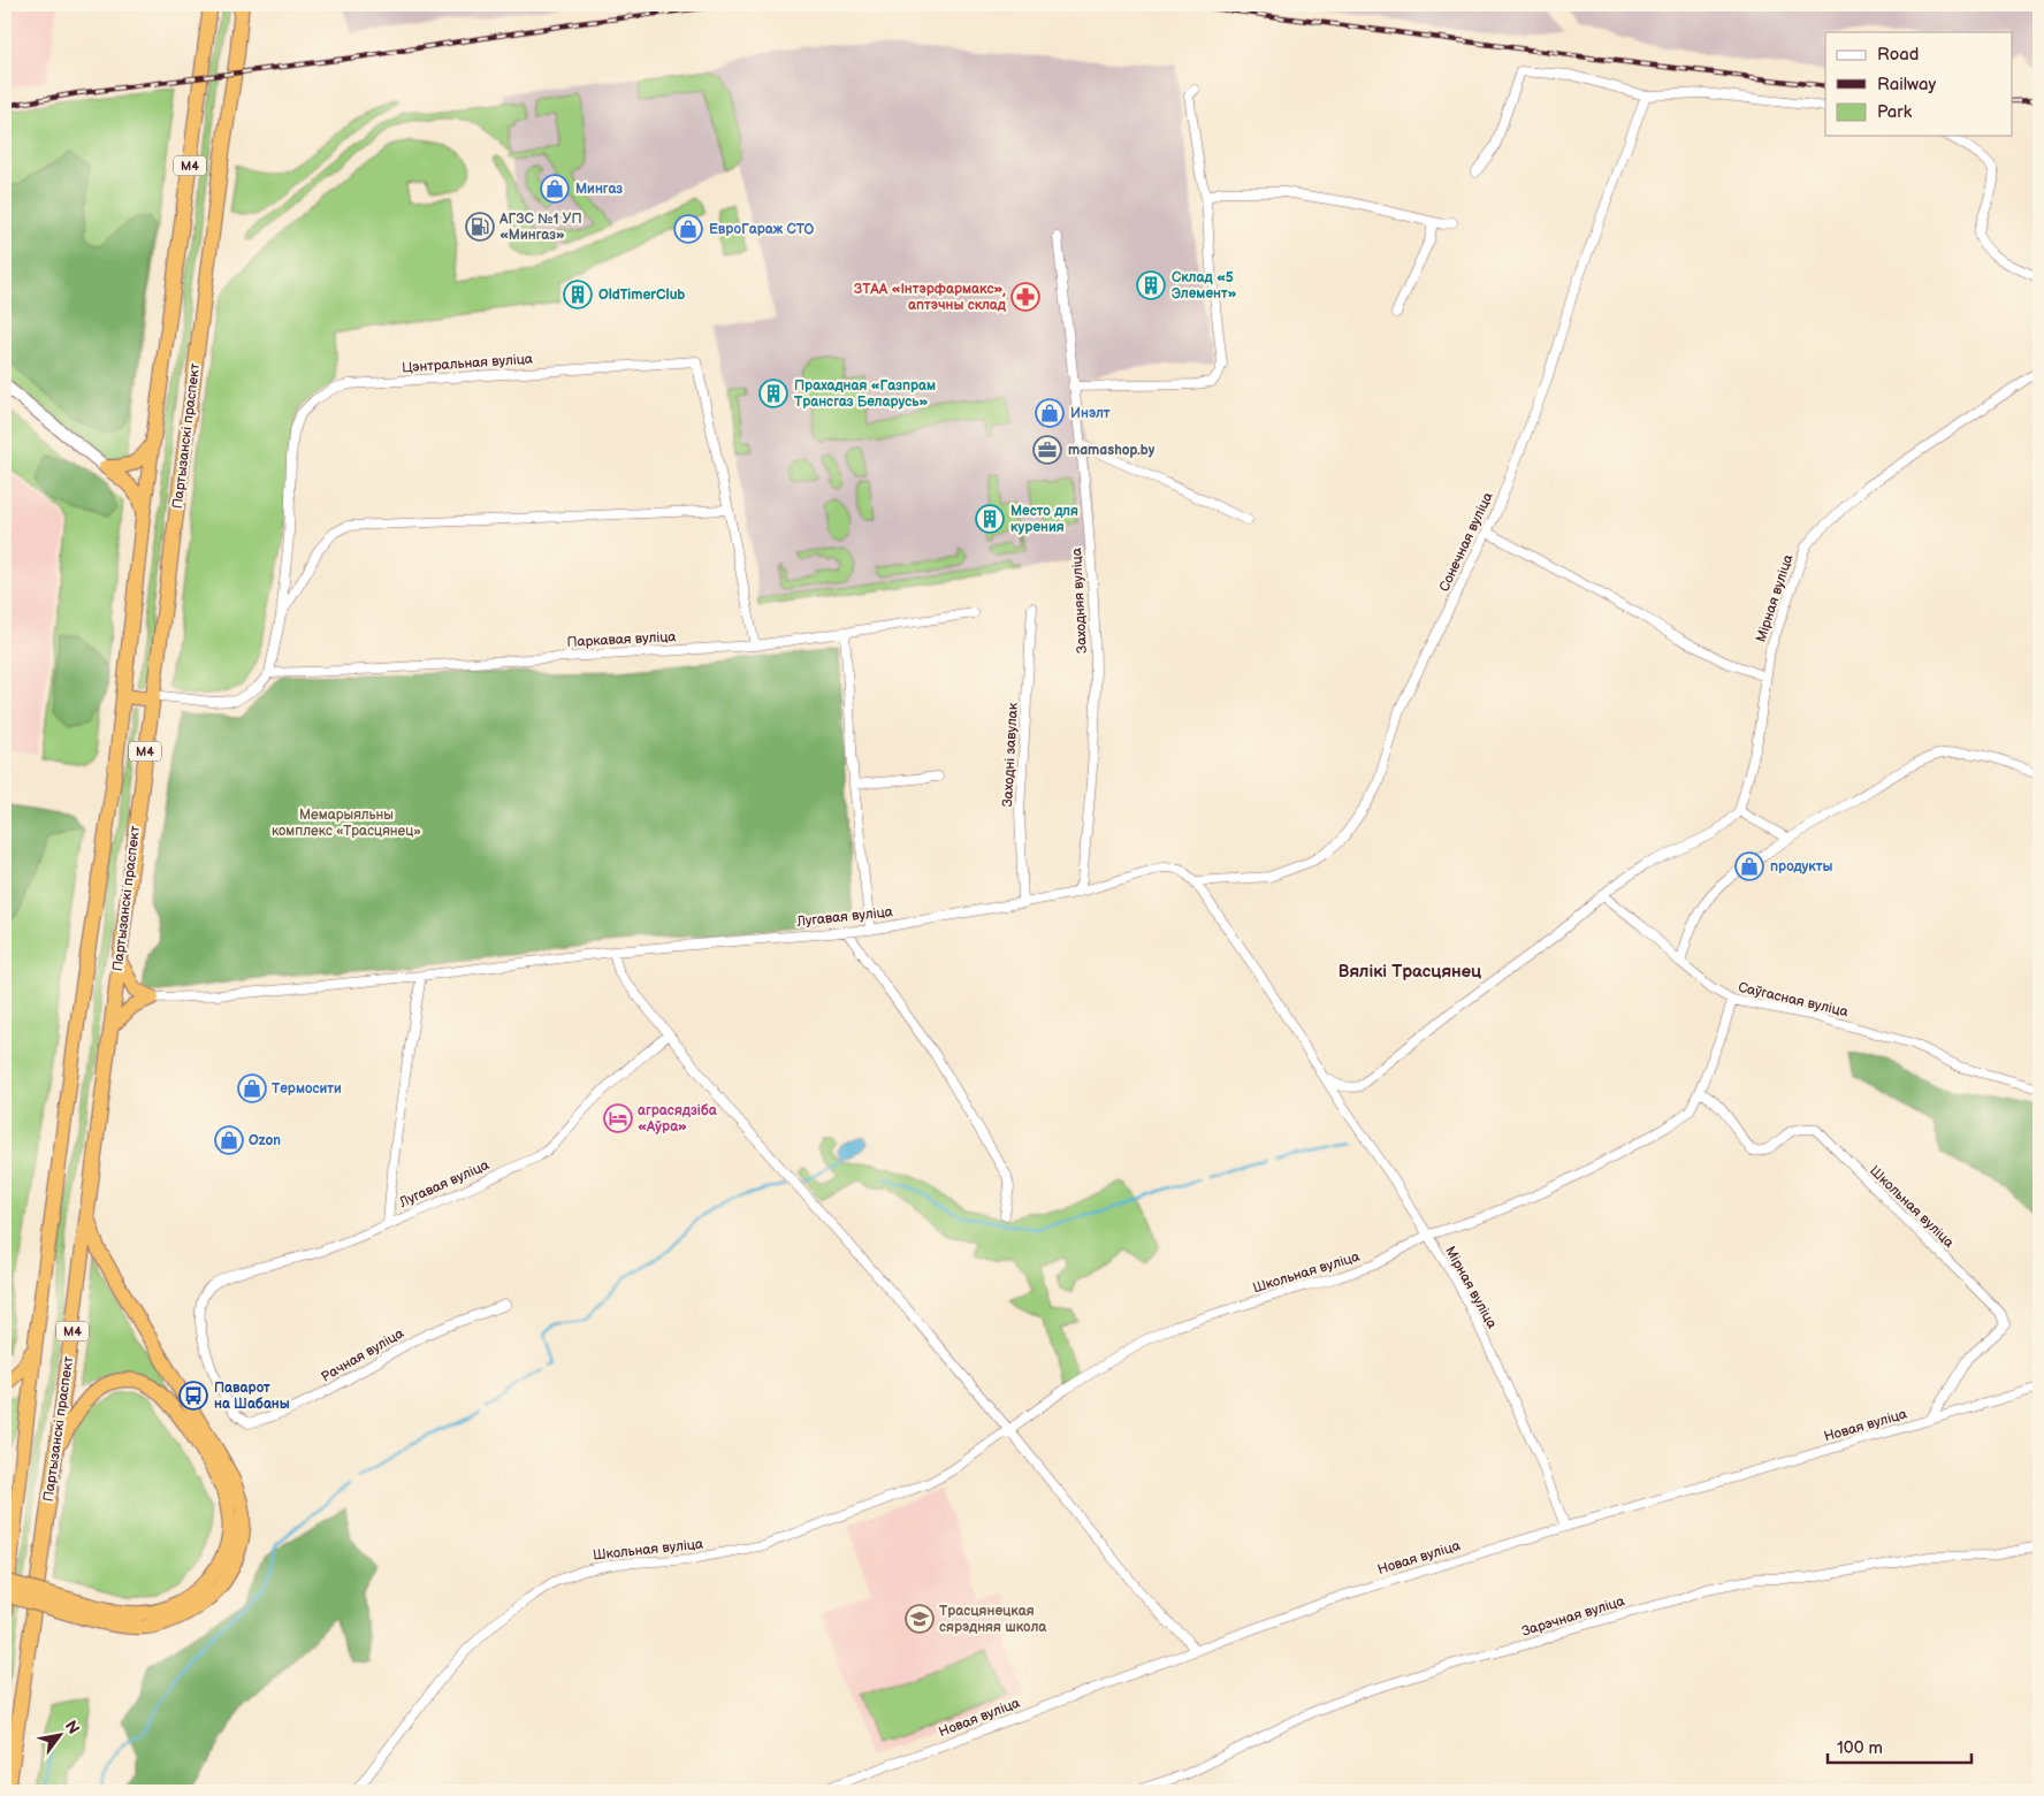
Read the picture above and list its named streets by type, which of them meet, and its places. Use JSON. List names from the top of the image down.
{
  "streets": {
    "highway": ["М4", "Партызанскі праспект"],
    "street": [
      "Цэнтральная вуліца",
      "Сонечная вуліца",
      "Мірная вуліца",
      "Заходняя вуліца",
      "Паркавая вуліца",
      "Заходні завулак",
      "Лугавая вуліца",
      "Саўгасная вуліца",
      "Школьная вуліца",
      "Рачная вуліца",
      "Новая вуліца",
      "Зарэчная вуліца"
    ]
  },
  "crossings": [
    ["Цэнтральная вуліца", "Паркавая вуліца"],
    ["Сонечная вуліца", "Мірная вуліца"],
    ["Мірная вуліца", "Заходняя вуліца"],
    ["Мірная вуліца", "Лугавая вуліца"],
    ["Мірная вуліца", "Школьная вуліца"],
    ["Мірная вуліца", "Новая вуліца"],
    ["Заходняя вуліца", "Лугавая вуліца"],
    ["Заходні завулак", "Лугавая вуліца"],
    ["Лугавая вуліца", "Рачная вуліца"],
    ["Саўгасная вуліца", "Школьная вуліца"],
    ["Школьная вуліца", "Новая вуліца"]
  ],
  "districts": ["Вялікі Трасцянец"],
  "parks": ["Мемарыяльны комплекс «Трасцянец»"],
  "places": {
    "shop": [
      "Мингаз",
      "ЕвроГараж СТО",
      "Инэлт",
      "продукты",
      "Термосити",
      "Ozon"
    ],
    "fuel station": ["АГЗС №1 УП «Мингаз»"],
    "building": [
      "Склад «5 Элемент»",
      "OldTimerClub",
      "Прахадная «Газпрам Трансгаз Беларусь»",
      "Место для курения"
    ],
    "pharmacy": ["ЗТАА «Інтэрфармакс», аптэчны склад"],
    "office": ["mamashop.by"],
    "hotel": ["аграсядзіба «Аўра»"],
    "bus stop": ["Паварот на Шабаны"],
    "school or university": ["Трасцянецкая сярэдняя школа"]
  },
  "legend": ["Road", "Railway", "Park"],
  "scale_bar": "100 m",
  "north": "top right"
}
